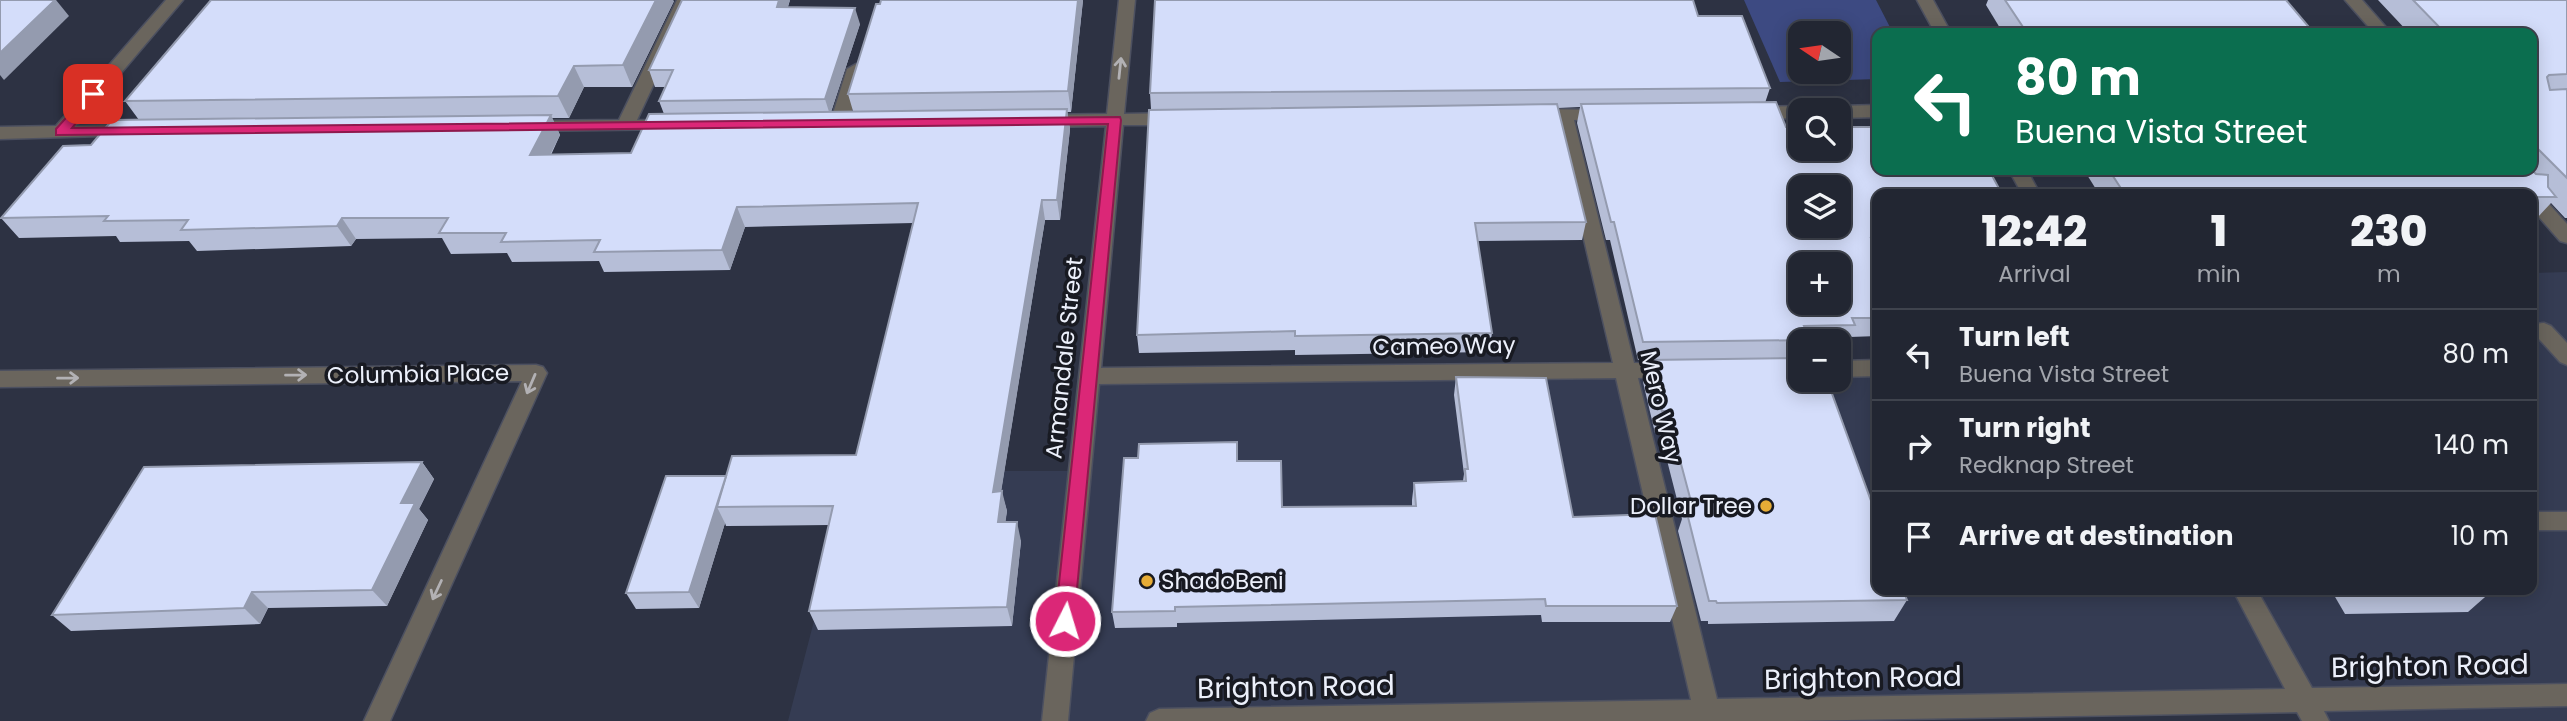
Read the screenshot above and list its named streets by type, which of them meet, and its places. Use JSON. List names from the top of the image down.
{
  "streets": {
    "street": [
      "Cameo Way",
      "Armandale Street",
      "Columbia Place",
      "Mero Way",
      "Brighton Road"
    ]
  },
  "crossings": [
    ["Cameo Way", "Armandale Street"],
    ["Cameo Way", "Mero Way"],
    ["Mero Way", "Brighton Road"]
  ],
  "places": ["Dollar Tree", "ShadoBeni"],
  "north": "left",
  "page": {
    "map_buttons": ["+", "−"],
    "turn": ["80 m", "Buena Vista Street"],
    "eta": [
      "12:42",
      "Arrival",
      "1",
      "min",
      "230",
      "m"
    ],
    "list": [
      {
        "name": "Turn left",
        "note": "Buena Vista Street",
        "value": "80 m"
      },
      {
        "name": "Turn right",
        "note": "Redknap Street",
        "value": "140 m"
      },
      {
        "name": "Arrive at destination",
        "value": "10 m"
      }
    ]
  }
}
